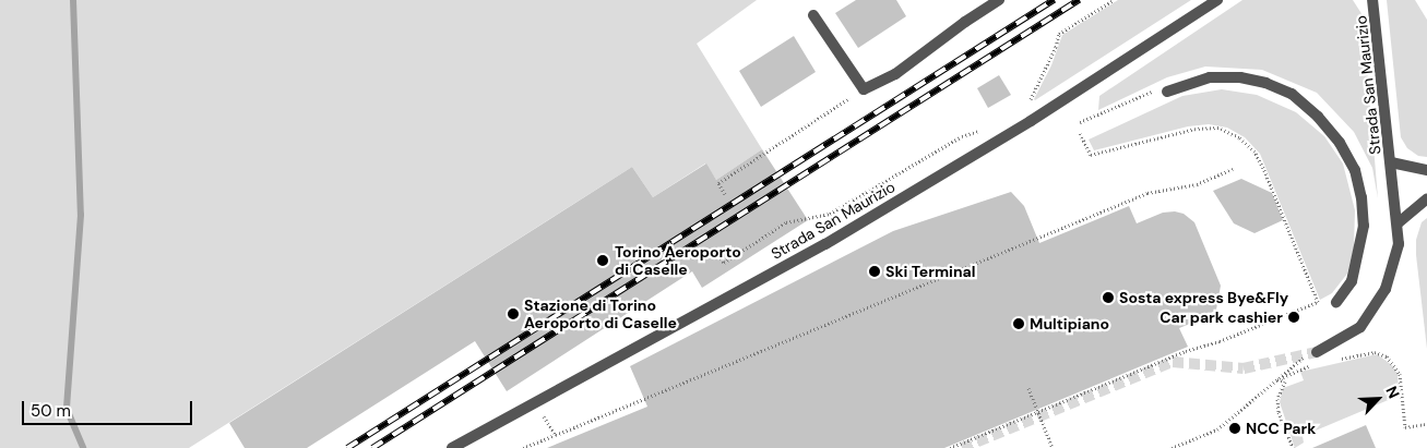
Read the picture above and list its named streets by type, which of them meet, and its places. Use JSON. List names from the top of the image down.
{
  "streets": {
    "street": ["Strada San Maurizio"]
  },
  "places": [
    "Torino Aeroporto di Caselle",
    "Ski Terminal",
    "Sosta express Bye&Fly",
    "Stazione di Torino Aeroporto di Caselle",
    "Car park cashier",
    "Multipiano",
    "NCC Park"
  ],
  "scale_bar": "50 m",
  "north": "top right"
}
